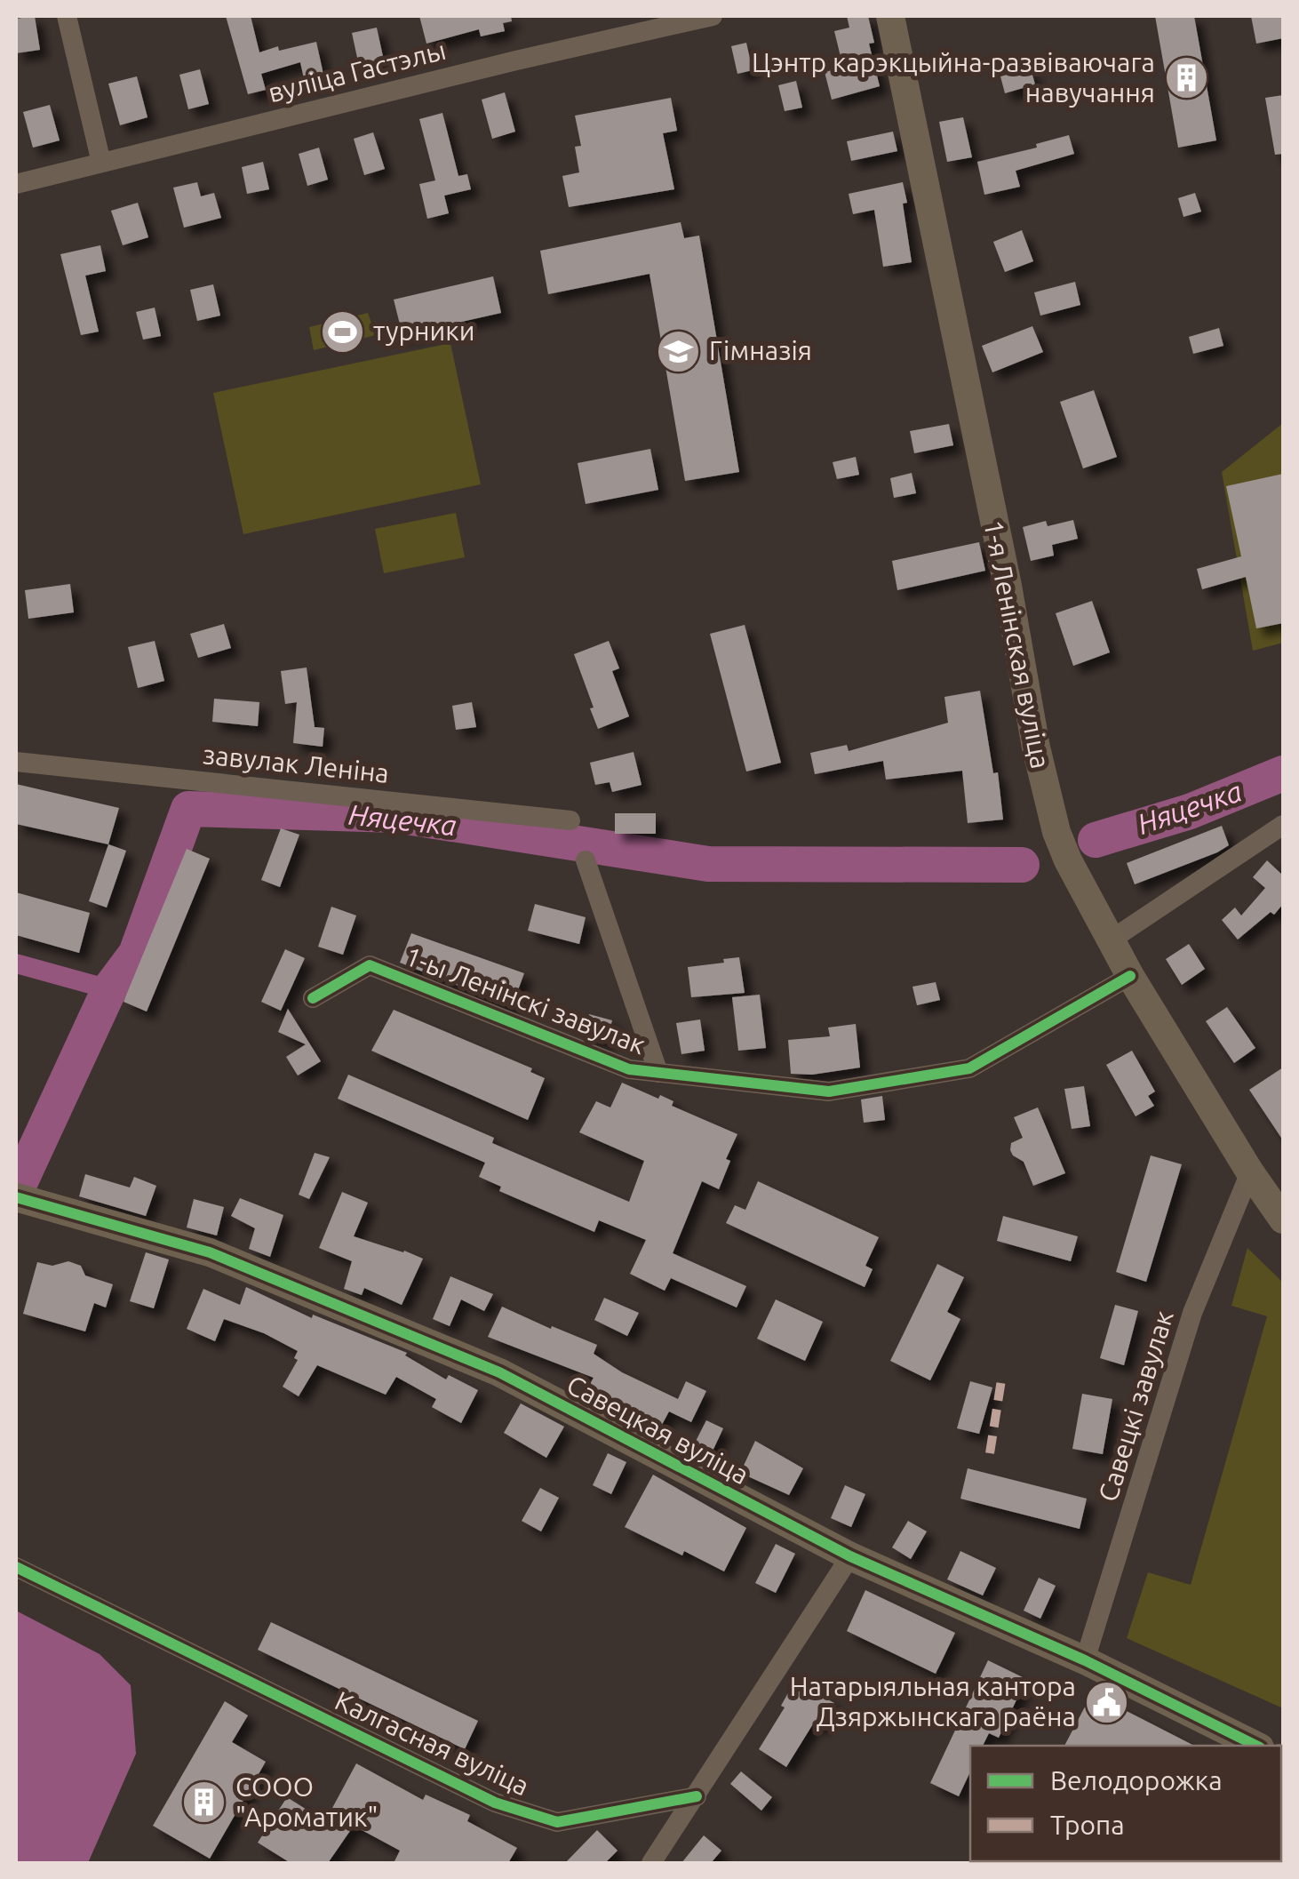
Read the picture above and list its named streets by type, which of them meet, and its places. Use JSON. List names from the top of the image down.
{
  "streets": {
    "street": [
      "вуліца Гастэлы",
      "1-я Ленінская вуліца",
      "завулак Леніна",
      "1-ы Ленінскі завулак",
      "Савецкі завулак",
      "Савецкая вуліца",
      "Калгасная вуліца"
    ]
  },
  "crossings": [
    ["1-я Ленінская вуліца", "1-ы Ленінскі завулак"],
    ["1-я Ленінская вуліца", "Савецкі завулак"],
    ["Савецкі завулак", "Савецкая вуліца"]
  ],
  "water": ["Няцечка"],
  "places": {
    "building": ["Цэнтр карэкцыйна-развіваючага навучання", "СООО \"Ароматик\""],
    "sports": ["турники"],
    "school or university": ["Гімназія"],
    "public building": ["Натарыяльная кантора Дзяржынскага раёна"]
  },
  "legend": ["Велодорожка", "Тропа"]
}
